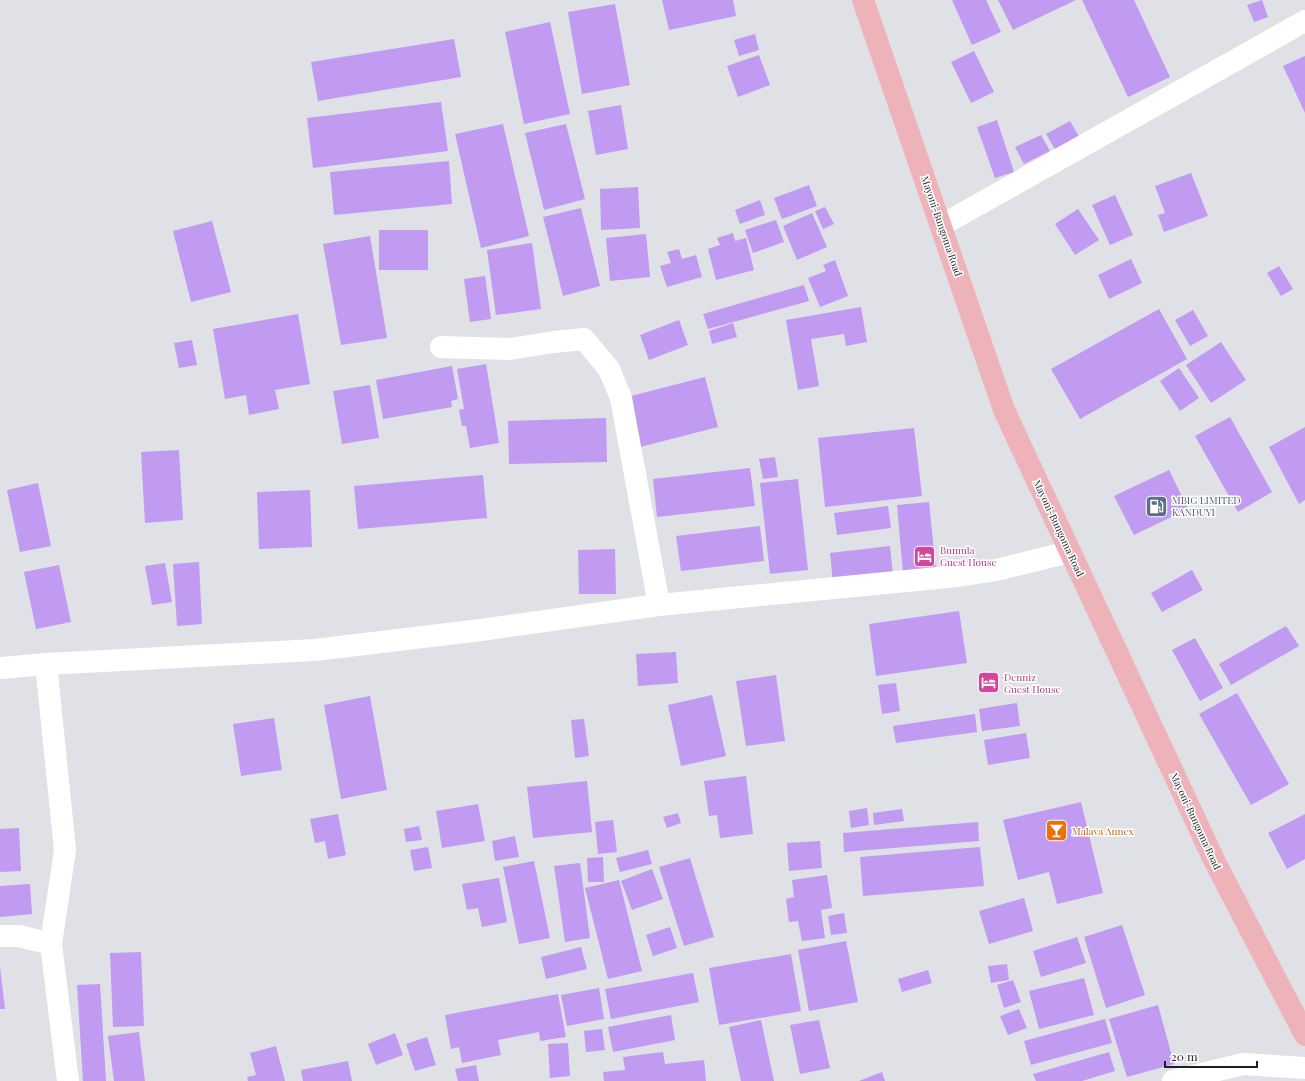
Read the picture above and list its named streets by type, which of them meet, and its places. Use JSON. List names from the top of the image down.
{
  "streets": {
    "main road": ["Mayoni-Bungoma Road"]
  },
  "places": {
    "fuel station": ["MBIG LIMITED KANDUYI"],
    "hotel": ["Bumula Guest House", "Denniz Guest House"],
    "bar": ["Malava Annex"]
  },
  "scale_bar": "20 m"
}
